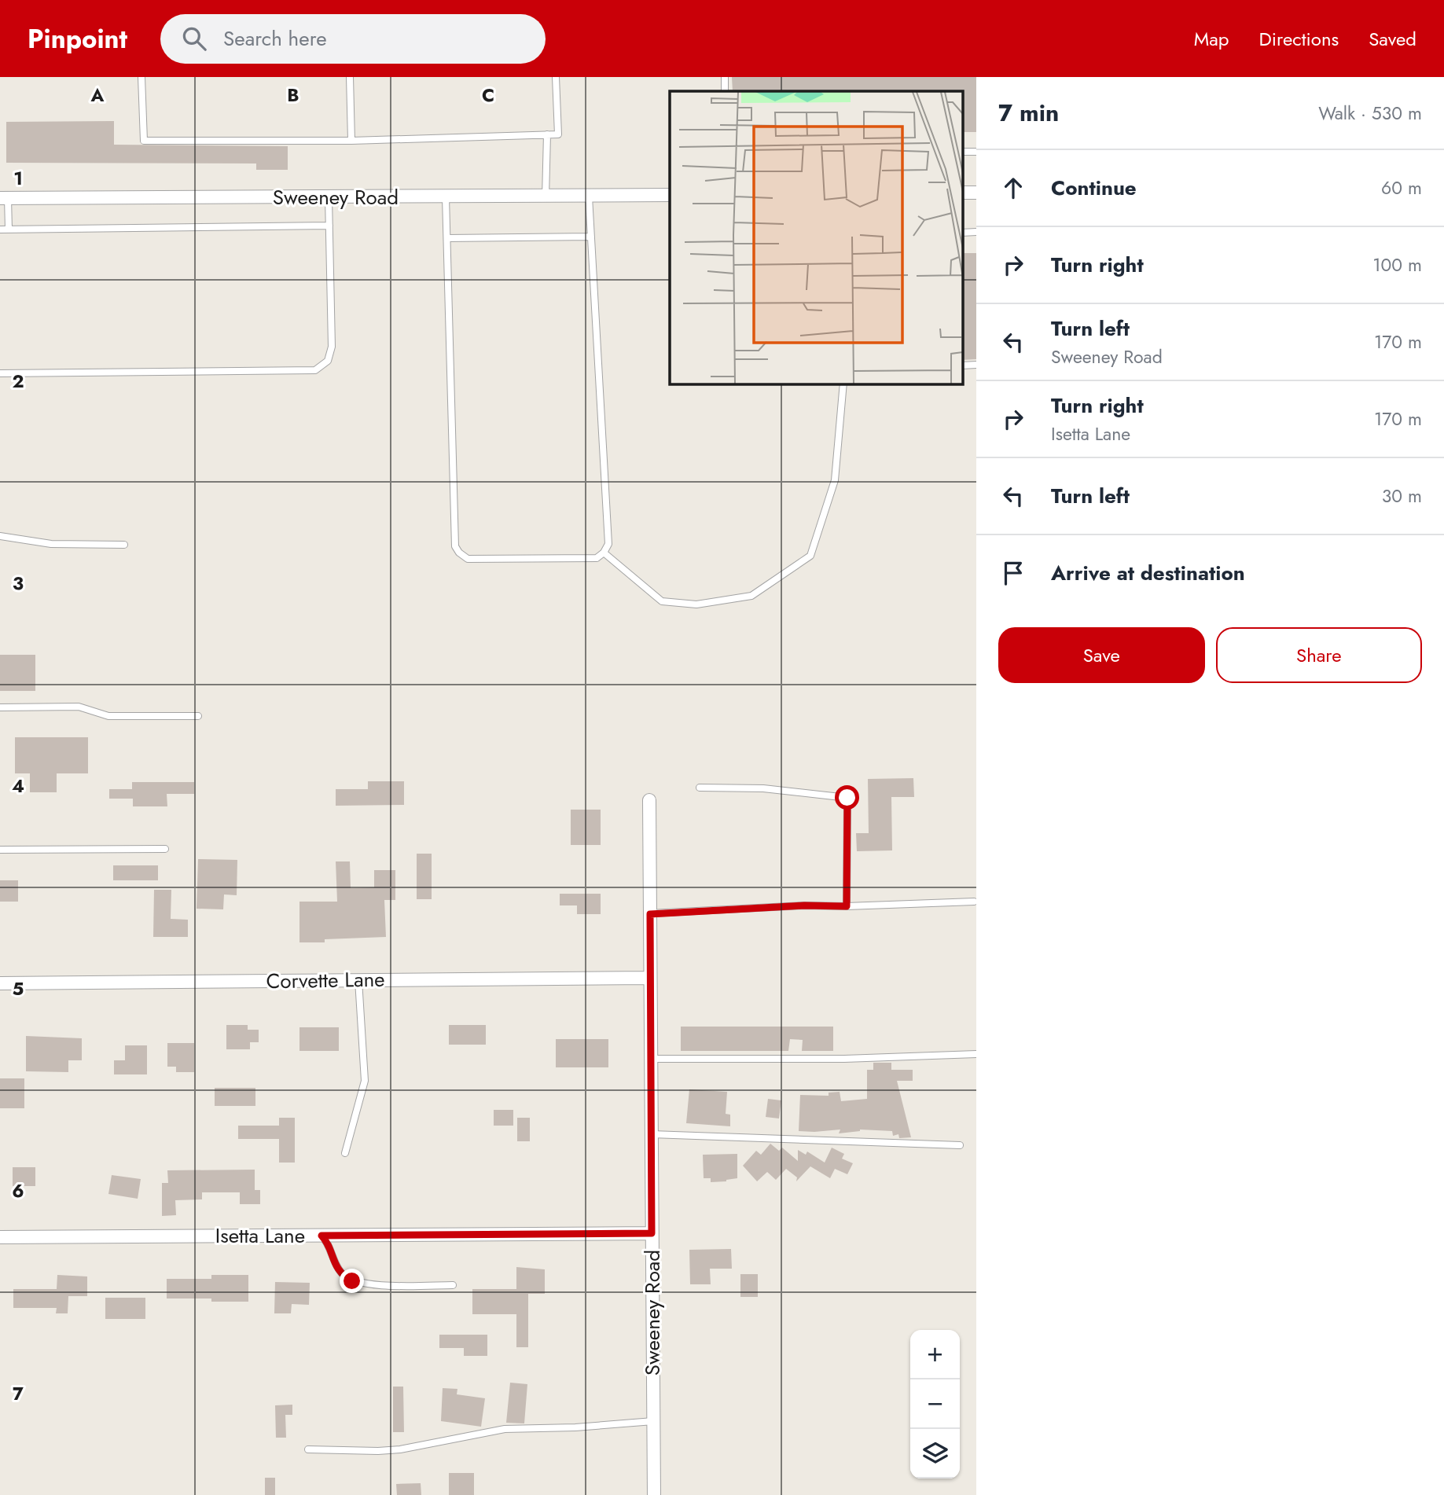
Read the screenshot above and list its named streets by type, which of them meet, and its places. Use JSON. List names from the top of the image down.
{
  "streets": {
    "street": ["Sweeney Road", "Corvette Lane", "Isetta Lane"]
  },
  "crossings": [
    ["Sweeney Road", "Corvette Lane"],
    ["Sweeney Road", "Isetta Lane"]
  ],
  "page": {
    "header": "Pinpoint",
    "search": "Search here",
    "nav": ["Map", "Directions", "Saved"],
    "heading": ["7 min", "Walk · 530 m"],
    "list": [
      ["Continue", "60 m"],
      ["Turn right", "100 m"],
      ["Turn left", "Sweeney Road", "170 m"],
      ["Turn right", "Isetta Lane", "170 m"],
      ["Turn left", "30 m"],
      "Arrive at destination"
    ],
    "buttons": ["Save", "Share"],
    "map_buttons": ["+", "−"]
  },
  "grid": {
    "columns": ["A", "B", "C"],
    "rows": [
      "1",
      "2",
      "3",
      "4",
      "5",
      "6",
      "7"
    ]
  }
}
